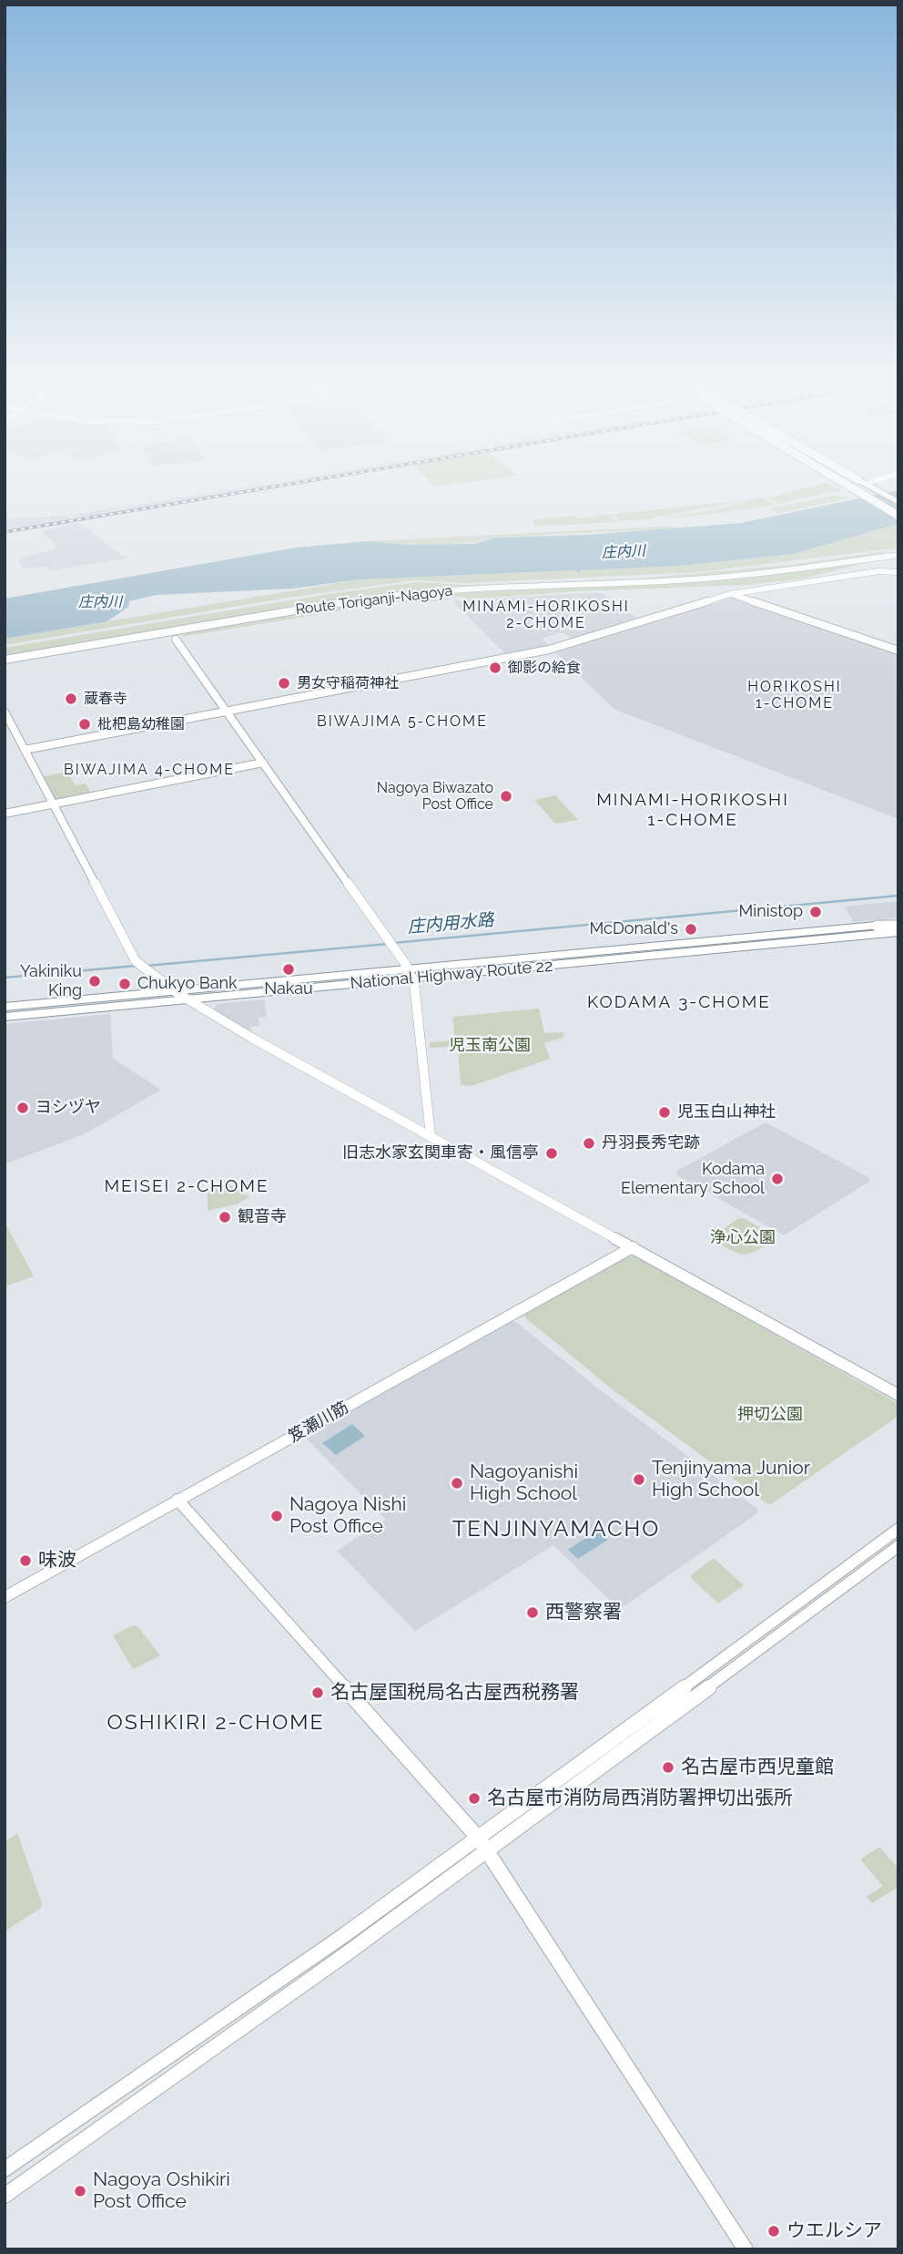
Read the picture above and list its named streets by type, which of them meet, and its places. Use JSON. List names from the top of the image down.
{
  "streets": {
    "highway": ["National Highway Route 22"],
    "street": ["Route Toriganji-Nagoya", "笈瀬川筋"]
  },
  "districts": [
    "MINAMI-HORIKOSHI 2-CHOME",
    "HORIKOSHI 1-CHOME",
    "BIWAJIMA 5-CHOME",
    "BIWAJIMA 4-CHOME",
    "MINAMI-HORIKOSHI 1-CHOME",
    "KODAMA 3-CHOME",
    "MEISEI 2-CHOME",
    "TENJINYAMACHO",
    "OSHIKIRI 2-CHOME"
  ],
  "water": ["庄内川", "庄内用水路"],
  "parks": ["児玉南公園", "浄心公園", "押切公園"],
  "places": [
    "御影の給食",
    "男女守稲荷神社",
    "蔵春寺",
    "枇杷島幼稚園",
    "Nagoya Biwazato Post Office",
    "Ministop",
    "McDonald's",
    "Nakau",
    "Yakiniku King",
    "Chukyo Bank",
    "ヨシヅヤ",
    "児玉白山神社",
    "丹羽長秀宅跡",
    "旧志水家玄関車寄・風信亭",
    "Kodama Elementary School",
    "観音寺",
    "Tenjinyama Junior High School",
    "Nagoyanishi High School",
    "Nagoya Nishi Post Office",
    "味波",
    "西警察署",
    "名古屋国税局名古屋西税務署",
    "名古屋市西児童館",
    "名古屋市消防局西消防署押切出張所",
    "Nagoya Oshikiri Post Office",
    "ウエルシア"
  ]
}
